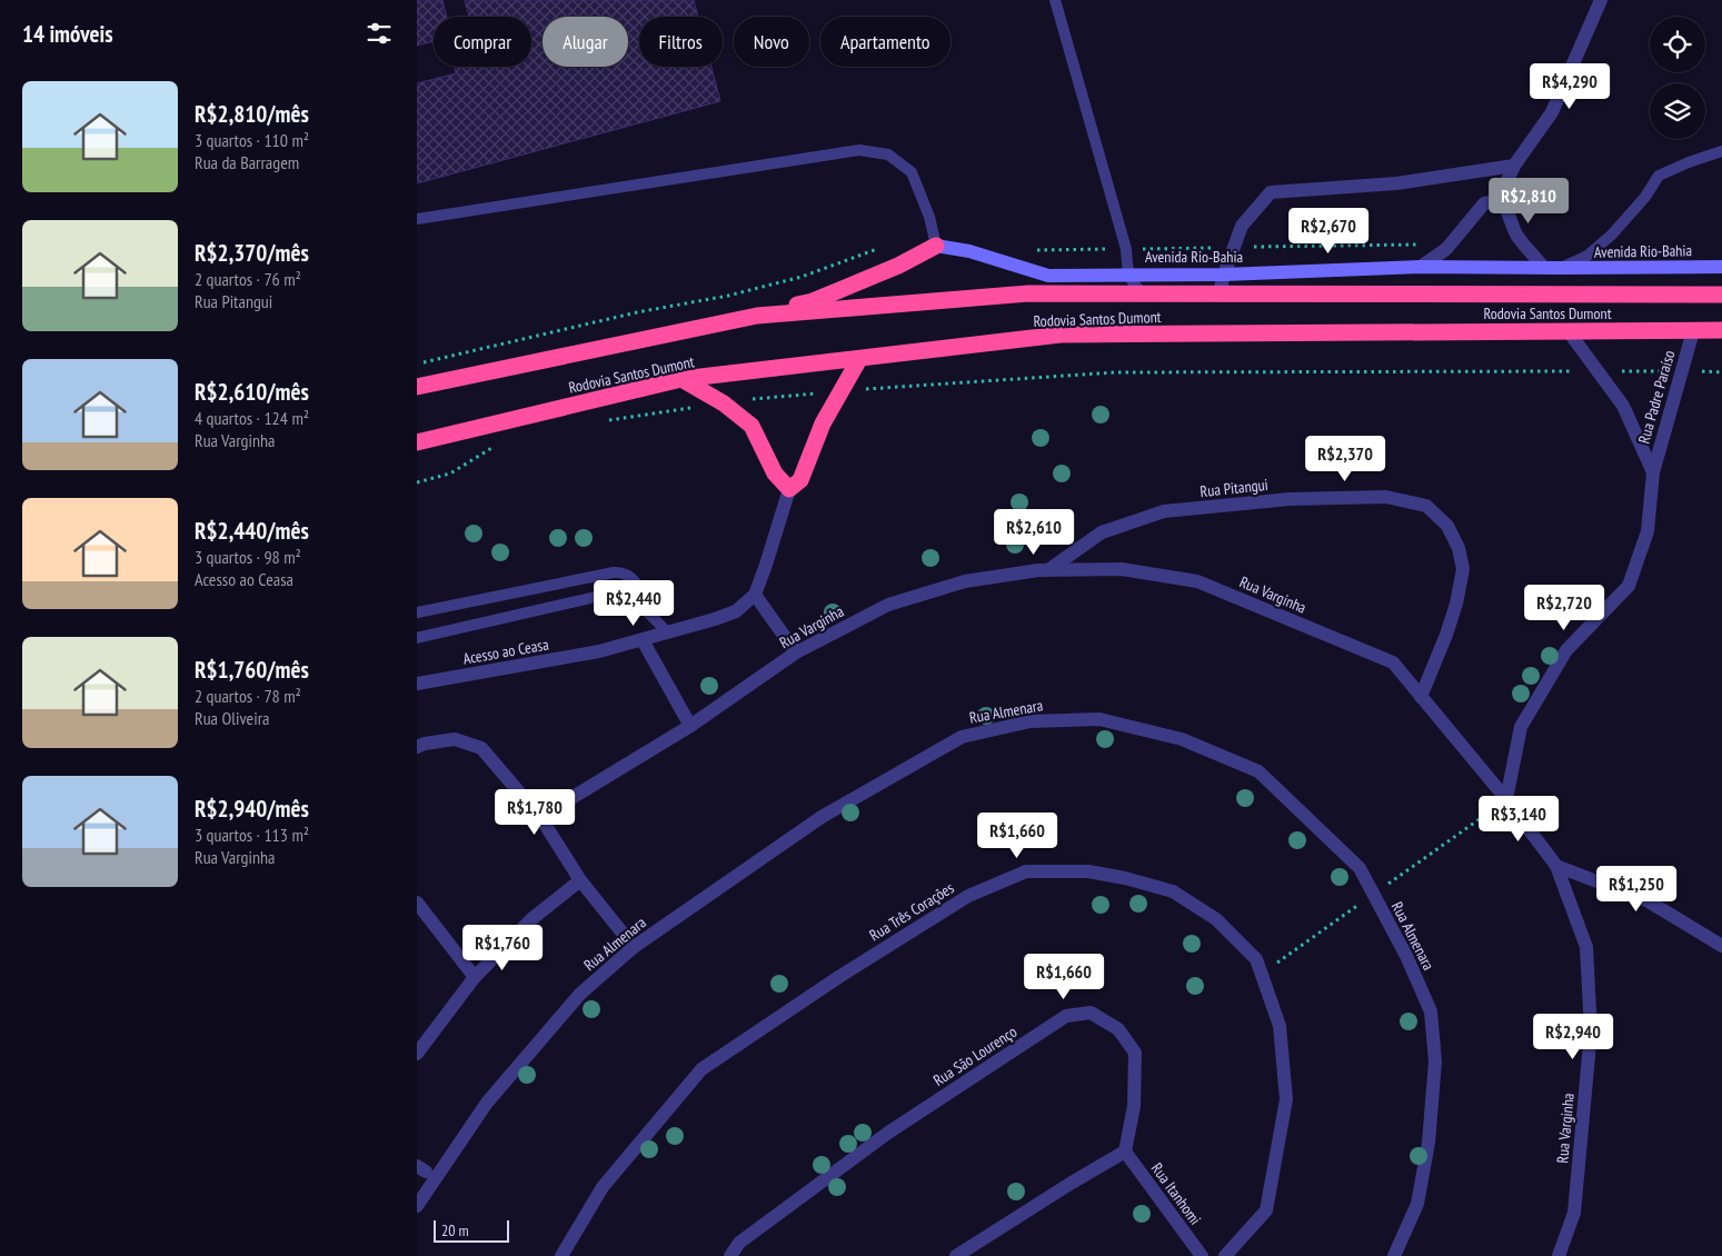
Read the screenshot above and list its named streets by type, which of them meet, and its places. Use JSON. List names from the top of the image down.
{
  "streets": {
    "highway": ["Rodovia Santos Dumont"],
    "street": [
      "Avenida Rio-Bahia",
      "Rua Padre Paraíso",
      "Rua Pitangui",
      "Rua Varginha",
      "Acesso ao Ceasa",
      "Rua Almenara",
      "Rua Três Corações",
      "Rua São Lourenço",
      "Rua Itanhomi"
    ]
  },
  "crossings": [
    ["Rodovia Santos Dumont", "Rua Padre Paraíso"],
    ["Rua Padre Paraíso", "Rua Varginha"],
    ["Rua Pitangui", "Rua Varginha"],
    ["Rua São Lourenço", "Rua Itanhomi"]
  ],
  "scale_bar": "20 m",
  "page": {
    "heading": "14 imóveis",
    "chip": [
      "Comprar",
      "Alugar",
      "Filtros",
      "Novo",
      "Apartamento"
    ],
    "price": [
      "R$4,290",
      "R$2,810",
      "R$2,670",
      "R$2,370",
      "R$2,610",
      "R$2,440",
      "R$2,720",
      "R$1,780",
      "R$3,140",
      "R$1,660",
      "R$1,250",
      "R$1,760",
      "R$1,660",
      "R$2,940"
    ],
    "list": [
      {
        "name": "R$2,810/mês",
        "note": "3 quartos · 110 m² · Rua da Barragem"
      },
      {
        "name": "R$2,370/mês",
        "note": "2 quartos · 76 m² · Rua Pitangui"
      },
      {
        "name": "R$2,610/mês",
        "note": "4 quartos · 124 m² · Rua Varginha"
      },
      {
        "name": "R$2,440/mês",
        "note": "3 quartos · 98 m² · Acesso ao Ceasa"
      },
      {
        "name": "R$1,760/mês",
        "note": "2 quartos · 78 m² · Rua Oliveira"
      },
      {
        "name": "R$2,940/mês",
        "note": "3 quartos · 113 m² · Rua Varginha"
      }
    ],
    "scale": "20 m"
  }
}
